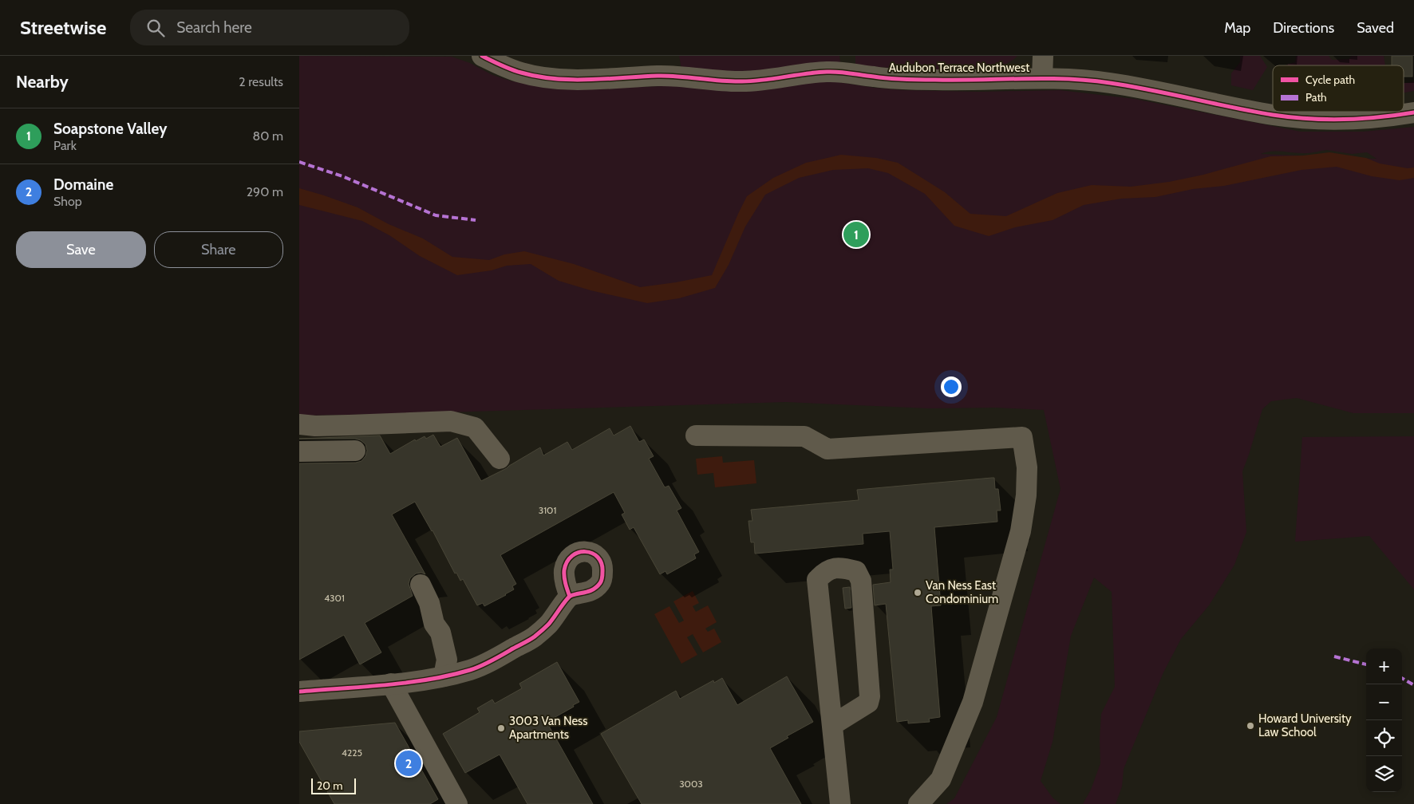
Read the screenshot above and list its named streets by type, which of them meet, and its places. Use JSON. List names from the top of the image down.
{
  "streets": {
    "street": ["Audubon Terrace Northwest"]
  },
  "places": ["Van Ness East Condominium", "Howard University Law School", "3003 Van Ness Apartments"],
  "house_numbers": [
    "3101",
    "4301",
    "4225",
    "3003"
  ],
  "legend": ["Cycle path", "Path"],
  "scale_bar": "20 m",
  "page": {
    "header": "Streetwise",
    "search": "Search here",
    "nav": ["Map", "Directions", "Saved"],
    "heading": ["Nearby", "2 results"],
    "list": [
      {
        "mark": "1",
        "name": "Soapstone Valley",
        "note": "Park",
        "value": "80 m"
      },
      {
        "mark": "2",
        "name": "Domaine",
        "note": "Shop",
        "value": "290 m"
      }
    ],
    "buttons": ["Save", "Share"],
    "pins": ["1", "2"],
    "map_buttons": ["+", "−"],
    "scale": "20 m"
  }
}
